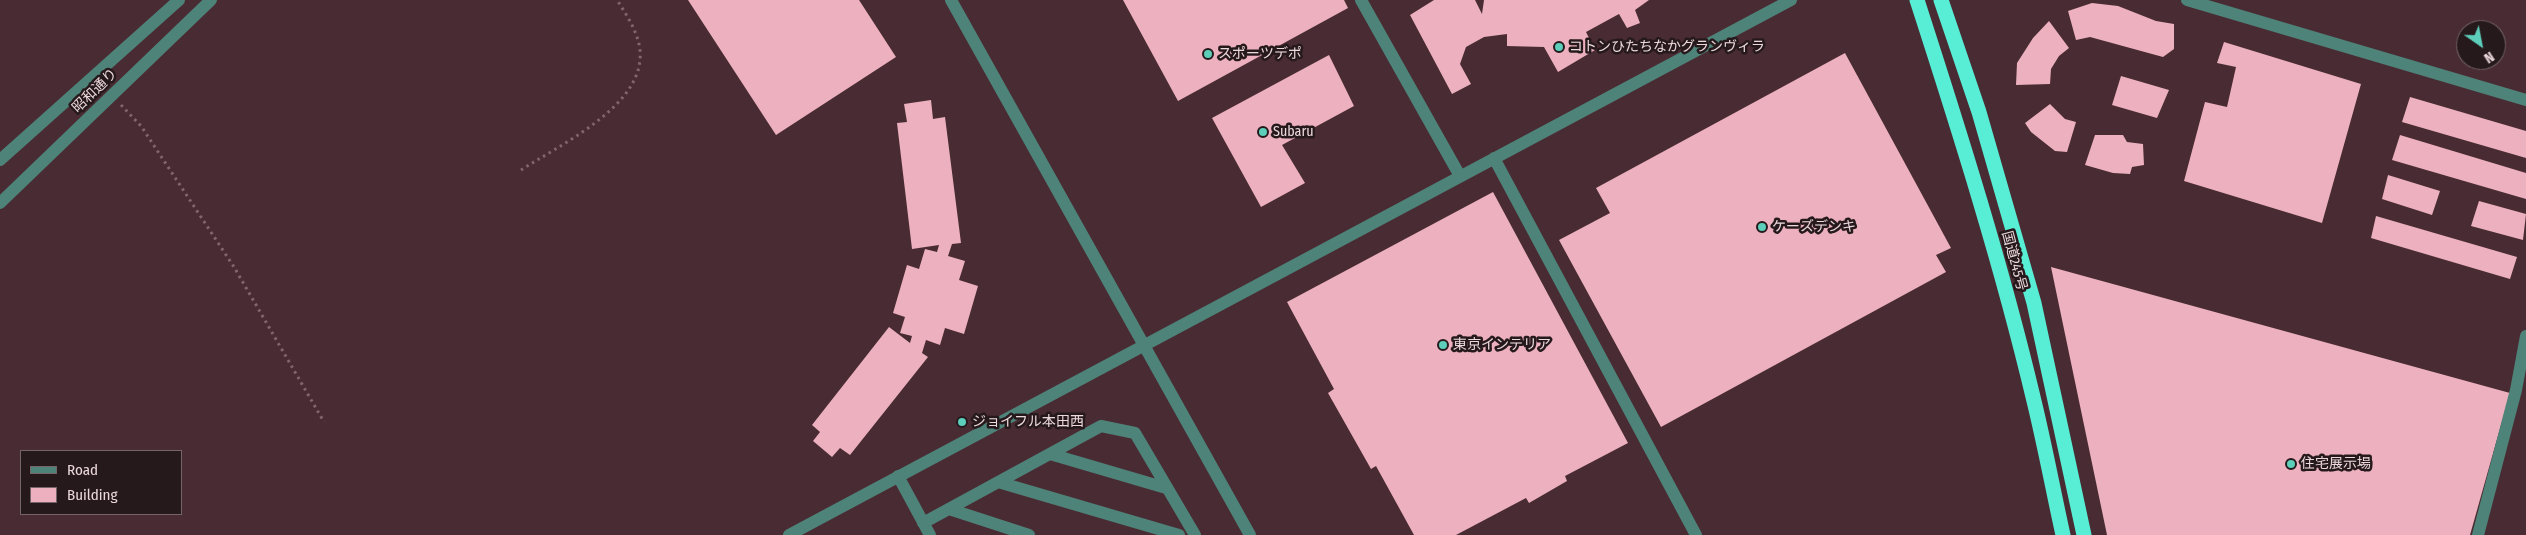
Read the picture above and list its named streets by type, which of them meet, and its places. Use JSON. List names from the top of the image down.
{
  "streets": {
    "highway": ["国道245号"],
    "street": ["昭和通り"]
  },
  "places": [
    "コトンひたちなかグランヴィラ",
    "スポーツデポ",
    "Subaru",
    "ケーズデンキ",
    "東京インテリア",
    "ジョイフル本田西",
    "住宅展示場"
  ],
  "legend": ["Road", "Building"],
  "north": "bottom right"
}
